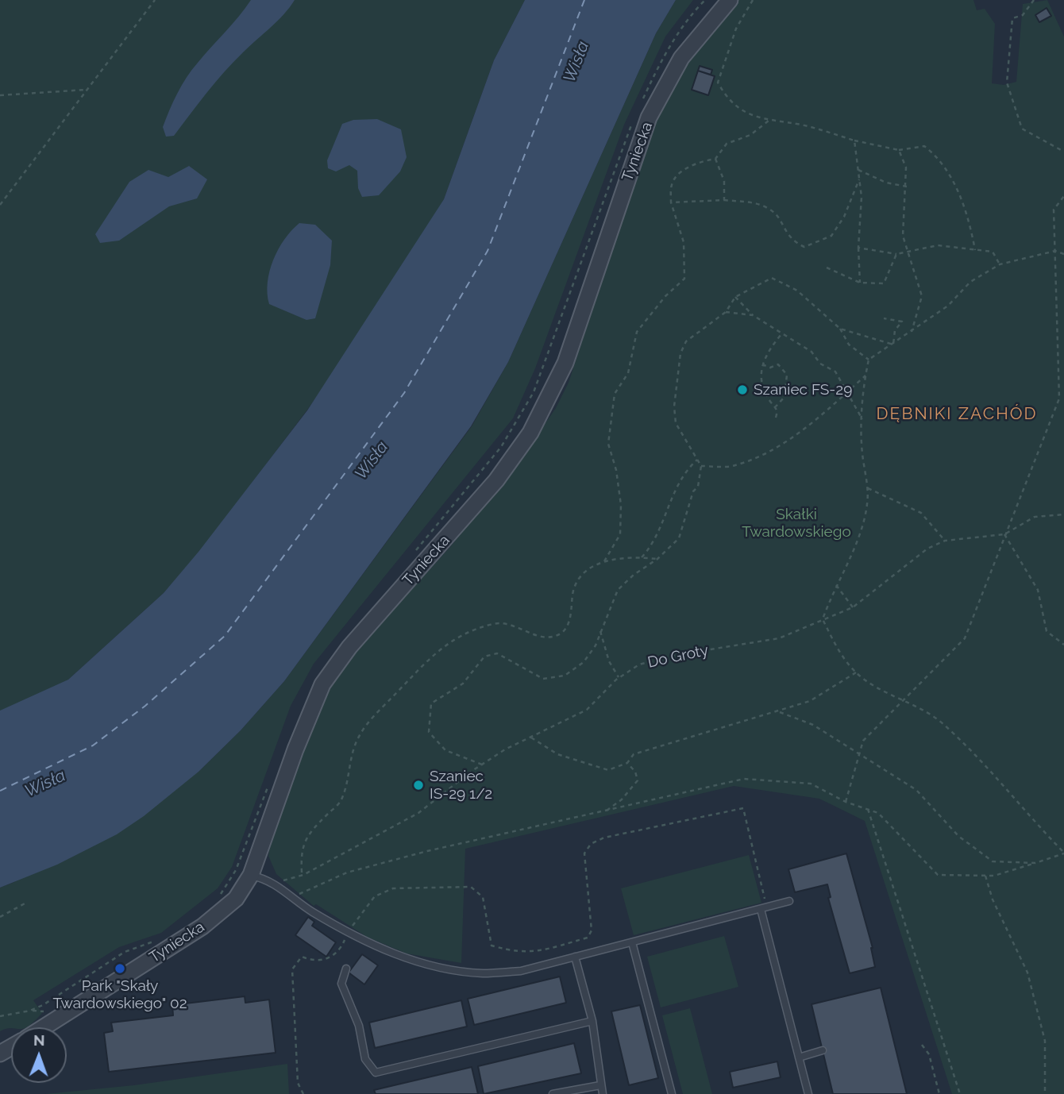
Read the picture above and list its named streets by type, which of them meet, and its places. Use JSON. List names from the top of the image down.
{
  "streets": {
    "street": ["Tyniecka"],
    "path": ["Do Groty"]
  },
  "districts": ["DĘBNIKI ZACHÓD"],
  "water": ["Wisła"],
  "parks": ["Skałki Twardowskiego"],
  "places": ["Szaniec FS-29", "Szaniec IS-29 1/2", "Park \"Skały Twardowskiego\" 02"],
  "north": "top"
}
